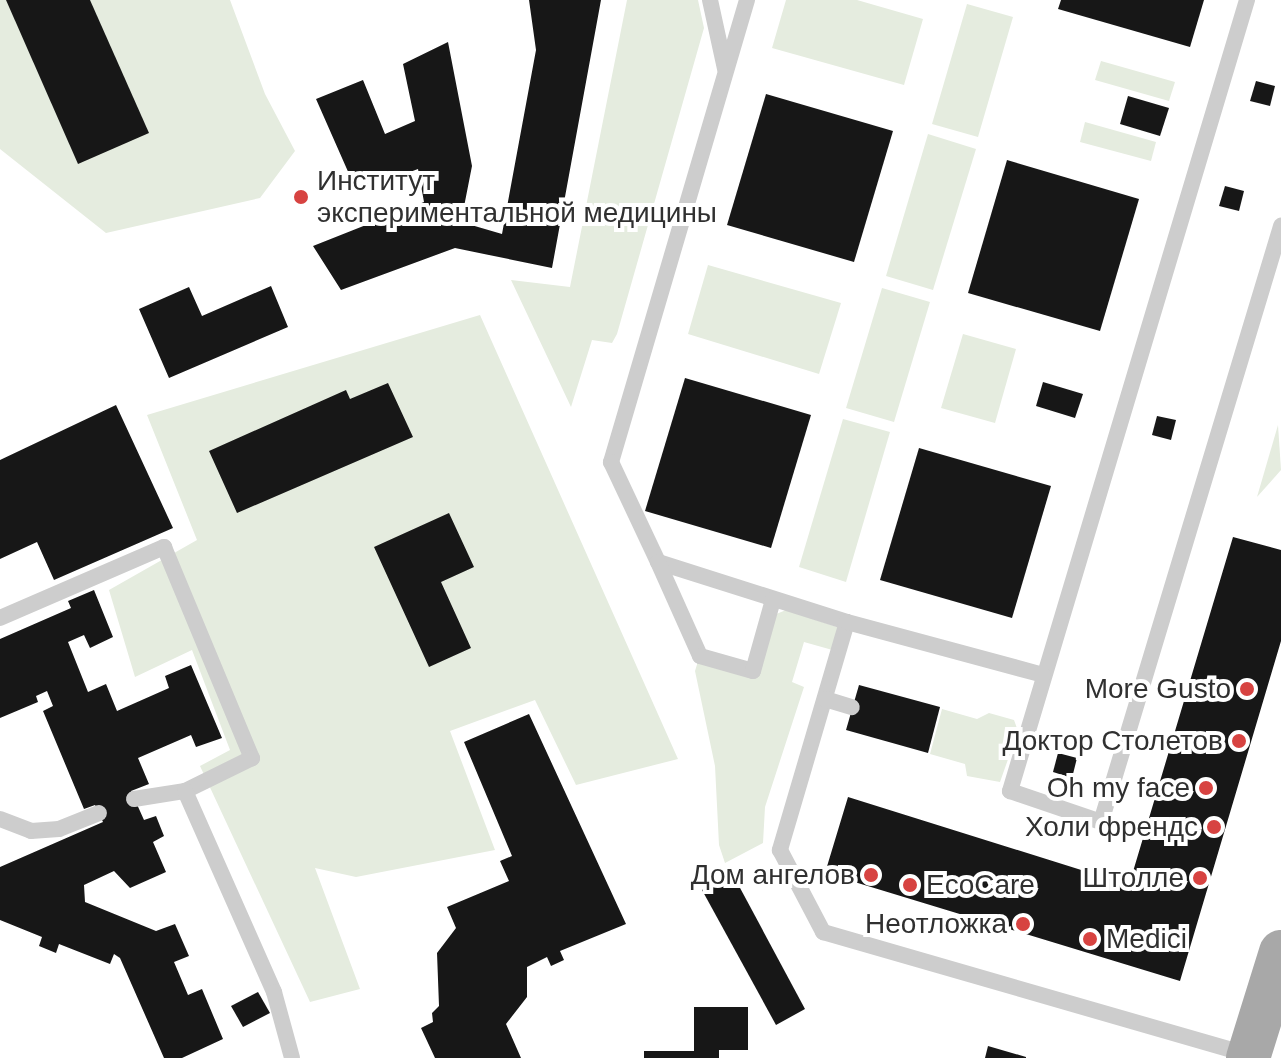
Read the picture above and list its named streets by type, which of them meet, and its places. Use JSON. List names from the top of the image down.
{
  "places": [
    "Институт экспериментальной медицины",
    "More Gusto",
    "Доктор Столетов",
    "Oh my face",
    "Холи френдс",
    "Дом ангелов",
    "Штолле",
    "EcoCare",
    "Неотложка",
    "Medici"
  ]
}
